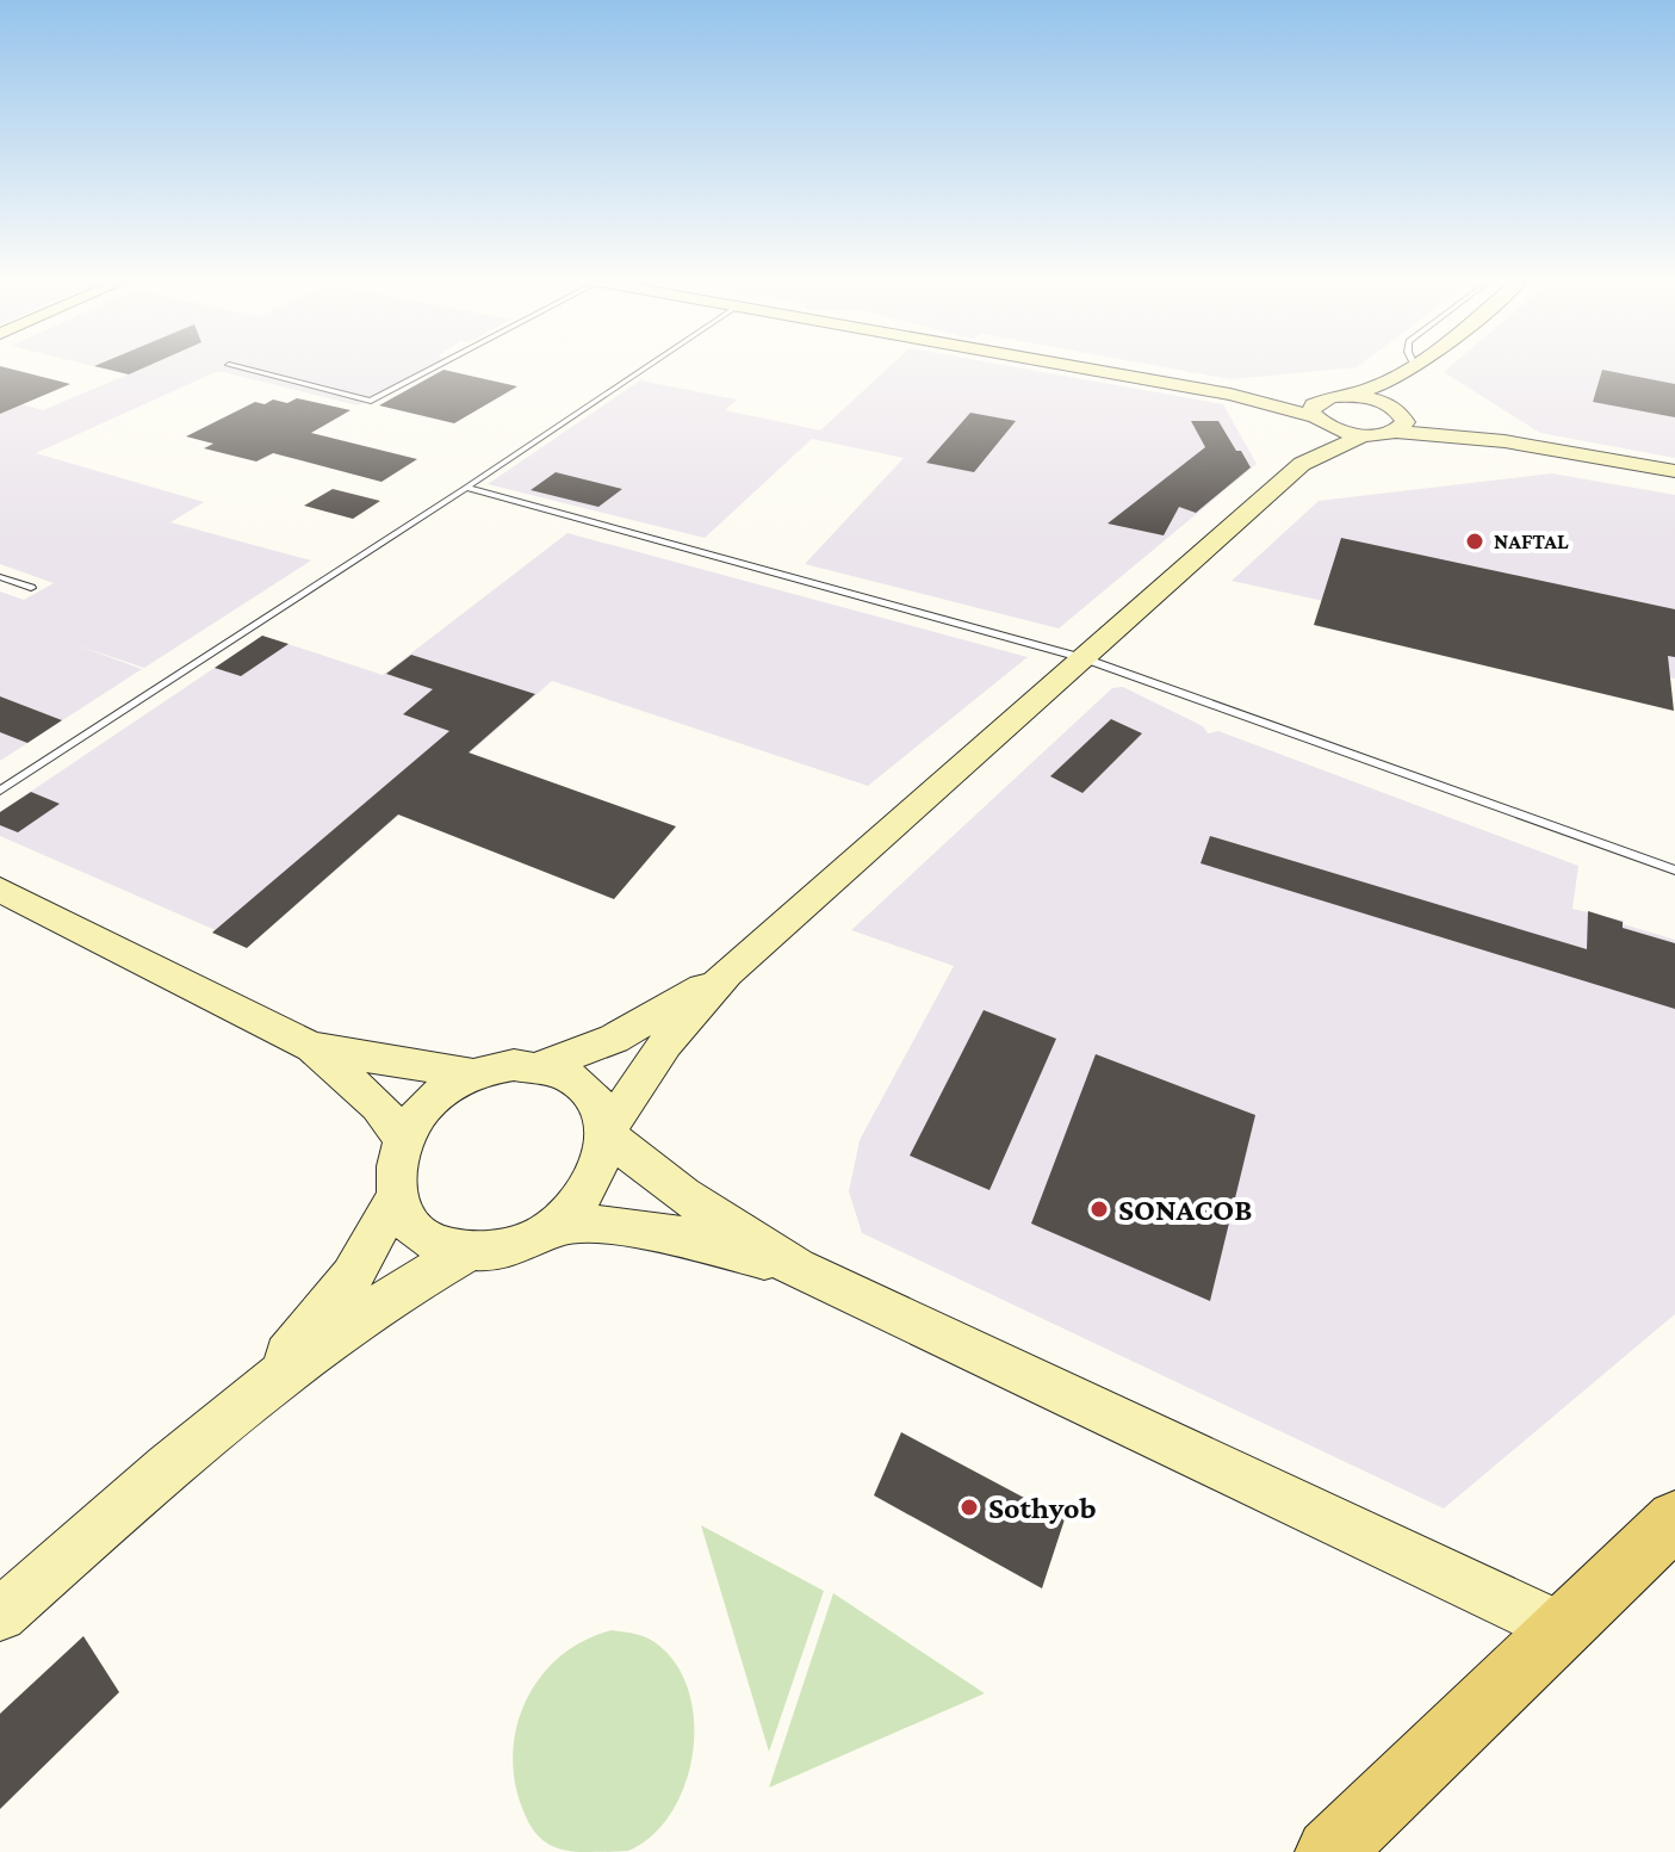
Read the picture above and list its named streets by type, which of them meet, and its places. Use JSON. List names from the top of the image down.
{
  "places": ["NAFTAL", "SONACOB", "Sothyob"]
}
